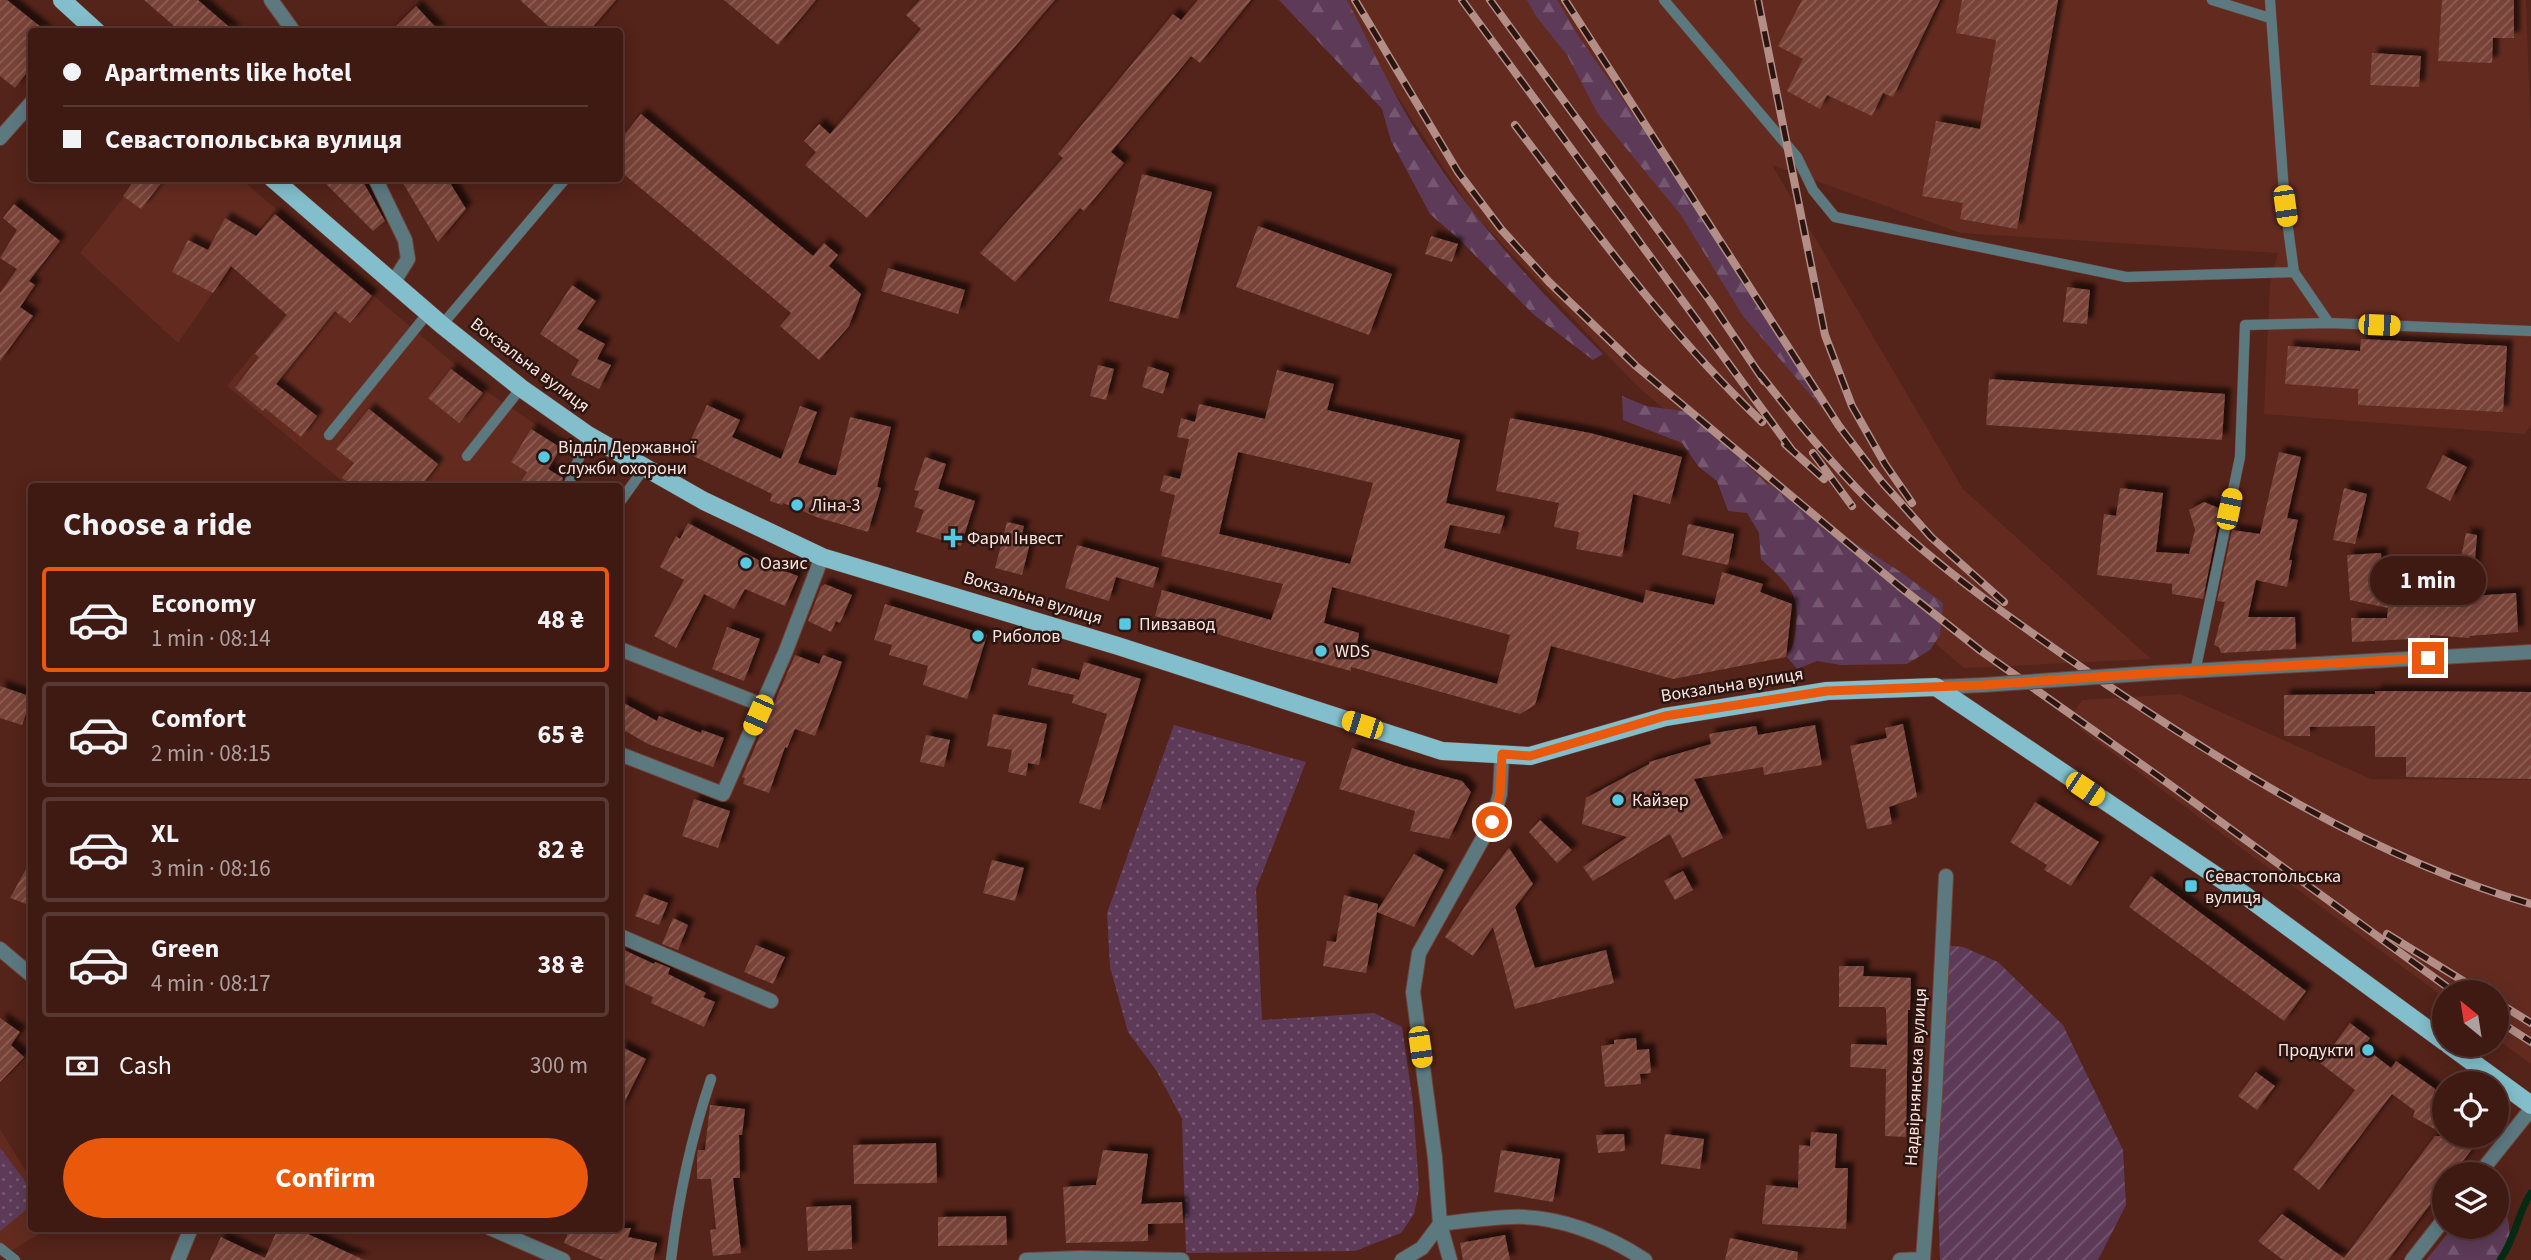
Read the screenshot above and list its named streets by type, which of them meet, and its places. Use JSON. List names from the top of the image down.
{
  "streets": {
    "main road": ["Вокзальна вулиця"],
    "street": ["Надвірнянська вулиця"]
  },
  "places": {
    "other": [
      "Відділ Державної служби охорони",
      "Ліна-3",
      "Оазис",
      "Риболов",
      "WDS",
      "Кайзер",
      "Продукти"
    ],
    "health": ["Фарм Інвест"],
    "transit": ["Пивзавод", "Севастопольська вулиця"]
  },
  "north": "top left",
  "page": {
    "banner": ["Apartments like hotel", "Севастопольська вулиця"],
    "heading": "Choose a ride",
    "bubble": "1 min",
    "list": [
      {
        "name": "Economy",
        "note": "1 min · 08:14",
        "value": "48 ₴"
      },
      {
        "name": "Comfort",
        "note": "2 min · 08:15",
        "value": "65 ₴"
      },
      {
        "name": "XL",
        "note": "3 min · 08:16",
        "value": "82 ₴"
      },
      {
        "name": "Green",
        "note": "4 min · 08:17",
        "value": "38 ₴"
      }
    ],
    "pay": ["Cash", "300 m"],
    "buttons": "Confirm"
  }
}
